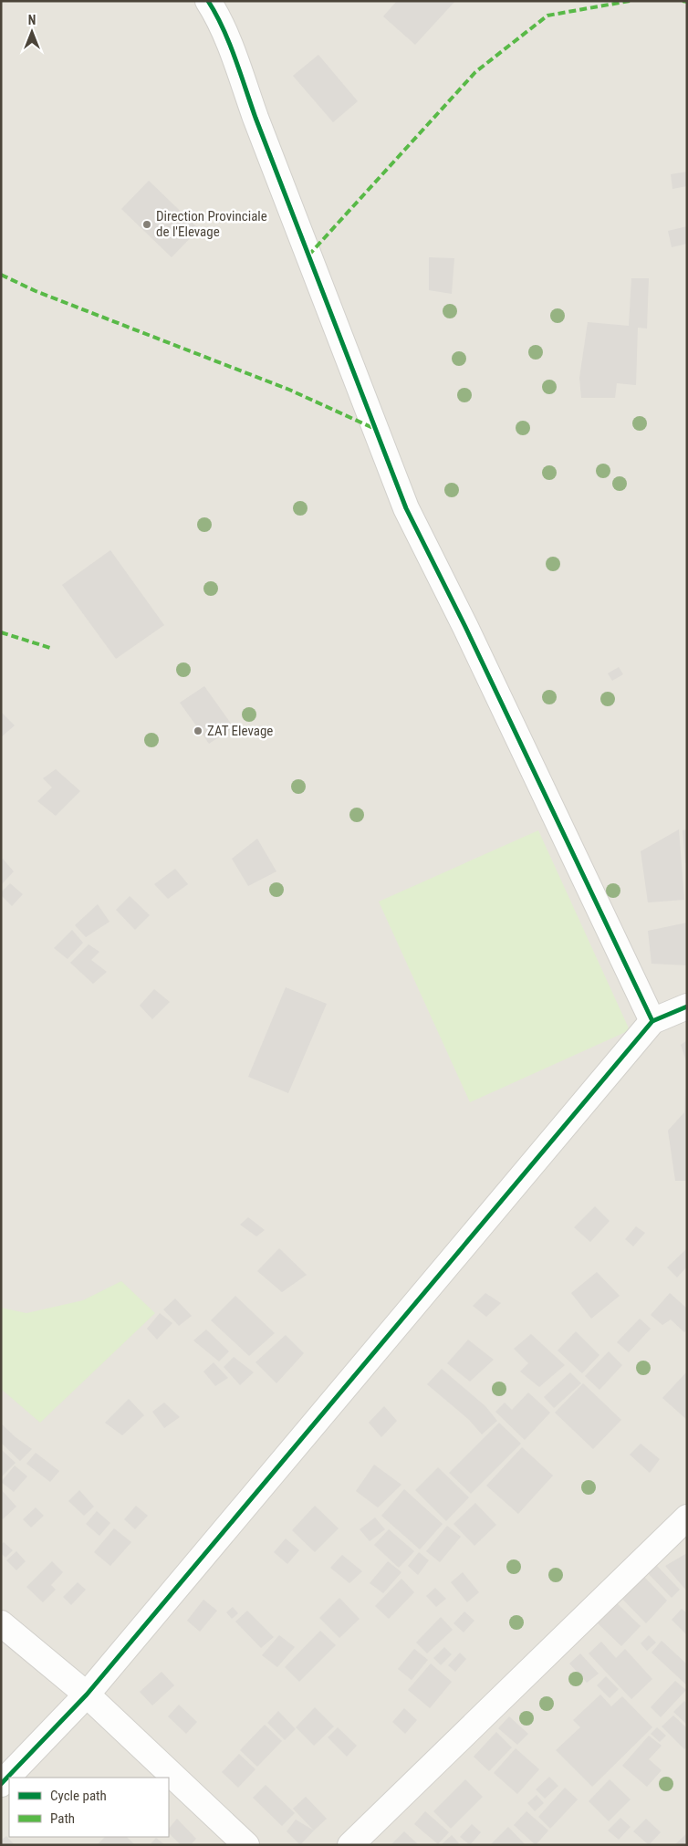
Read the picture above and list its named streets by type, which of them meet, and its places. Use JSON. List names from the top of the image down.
{
  "places": ["Direction Provinciale de l'Elevage", "ZAT Elevage"],
  "legend": ["Cycle path", "Path"],
  "north": "top"
}
